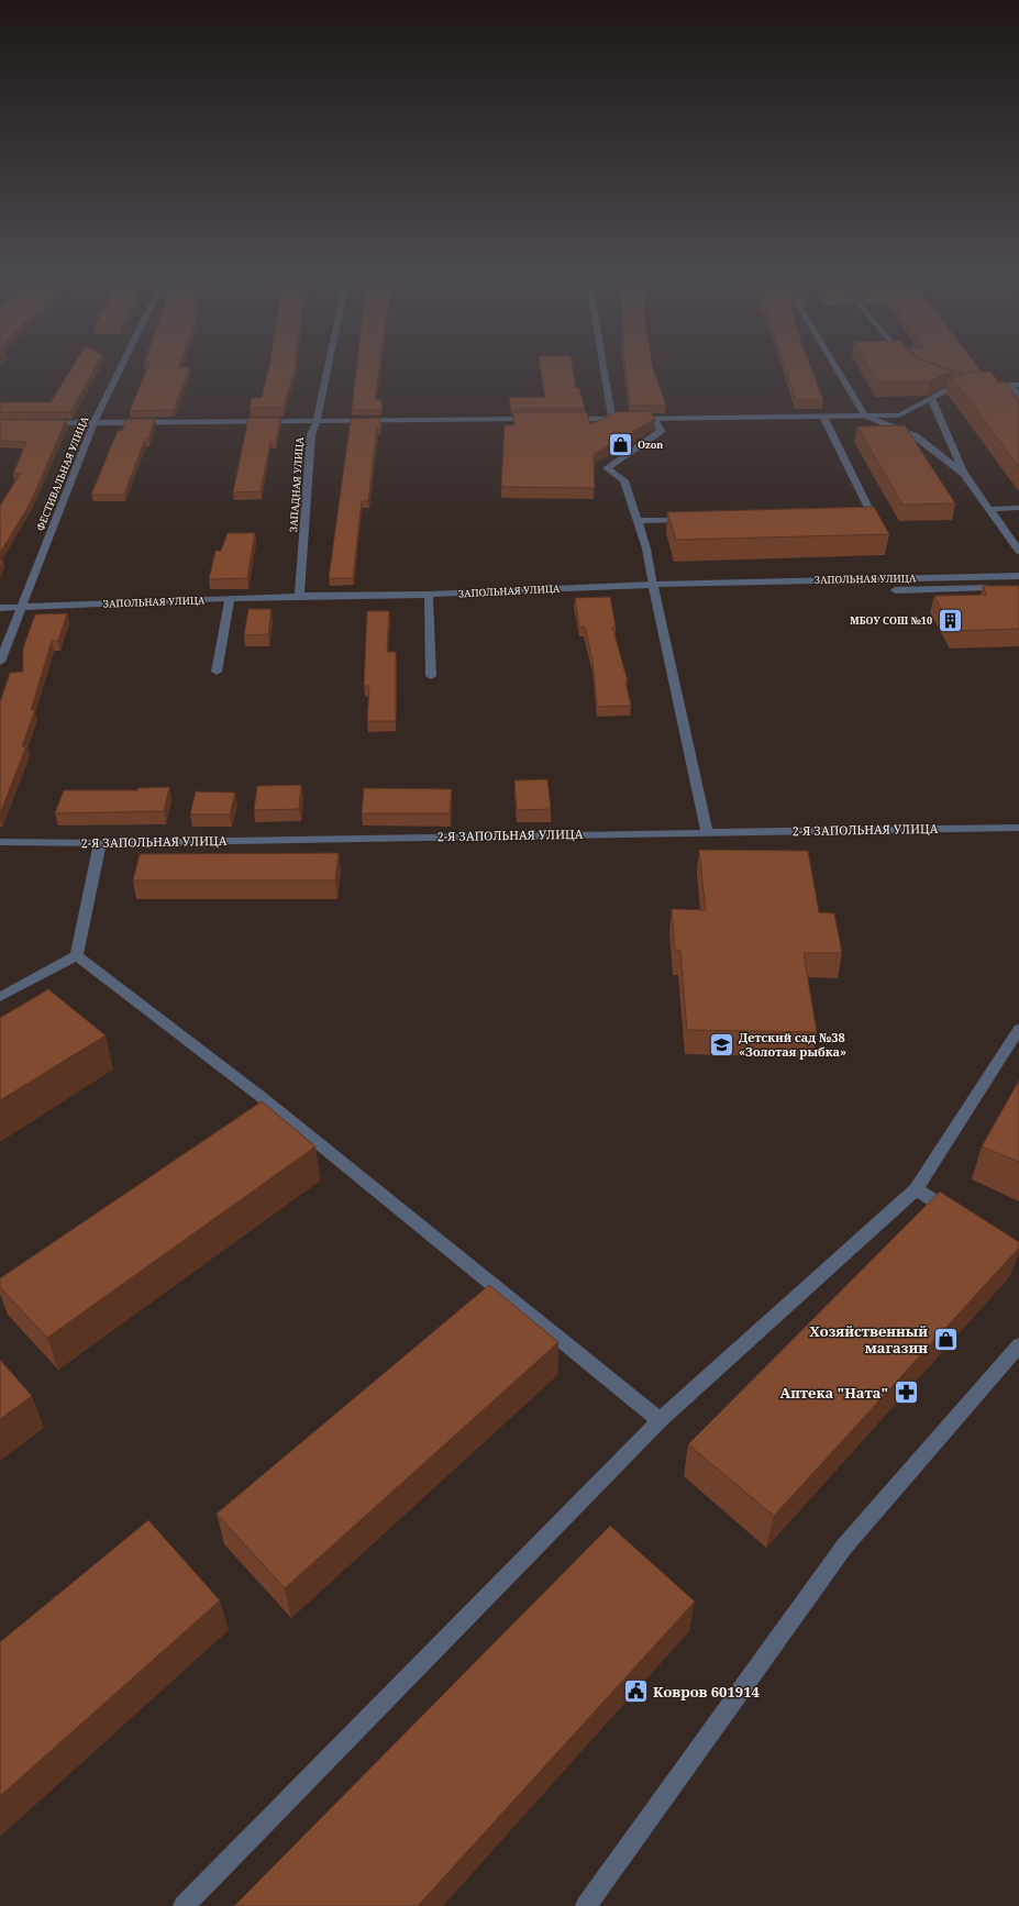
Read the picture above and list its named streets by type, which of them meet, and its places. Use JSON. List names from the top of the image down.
{
  "streets": {
    "street": [
      "ФЕСТИВАЛЬНАЯ УЛИЦА",
      "ЗАПАДНАЯ УЛИЦА",
      "ЗАПОЛЬНАЯ УЛИЦА",
      "2-Я ЗАПОЛЬНАЯ УЛИЦА"
    ]
  },
  "crossings": [
    ["ФЕСТИВАЛЬНАЯ УЛИЦА", "ЗАПОЛЬНАЯ УЛИЦА"],
    ["ЗАПАДНАЯ УЛИЦА", "ЗАПОЛЬНАЯ УЛИЦА"]
  ],
  "places": {
    "shop": ["Ozon", "Хозяйственный магазин"],
    "building": ["МБОУ СОШ №10"],
    "school or university": ["Детский сад №38 «Золотая рыбка»"],
    "pharmacy": ["Аптека \"Ната\""],
    "public building": ["Ковров 601914"]
  }
}
